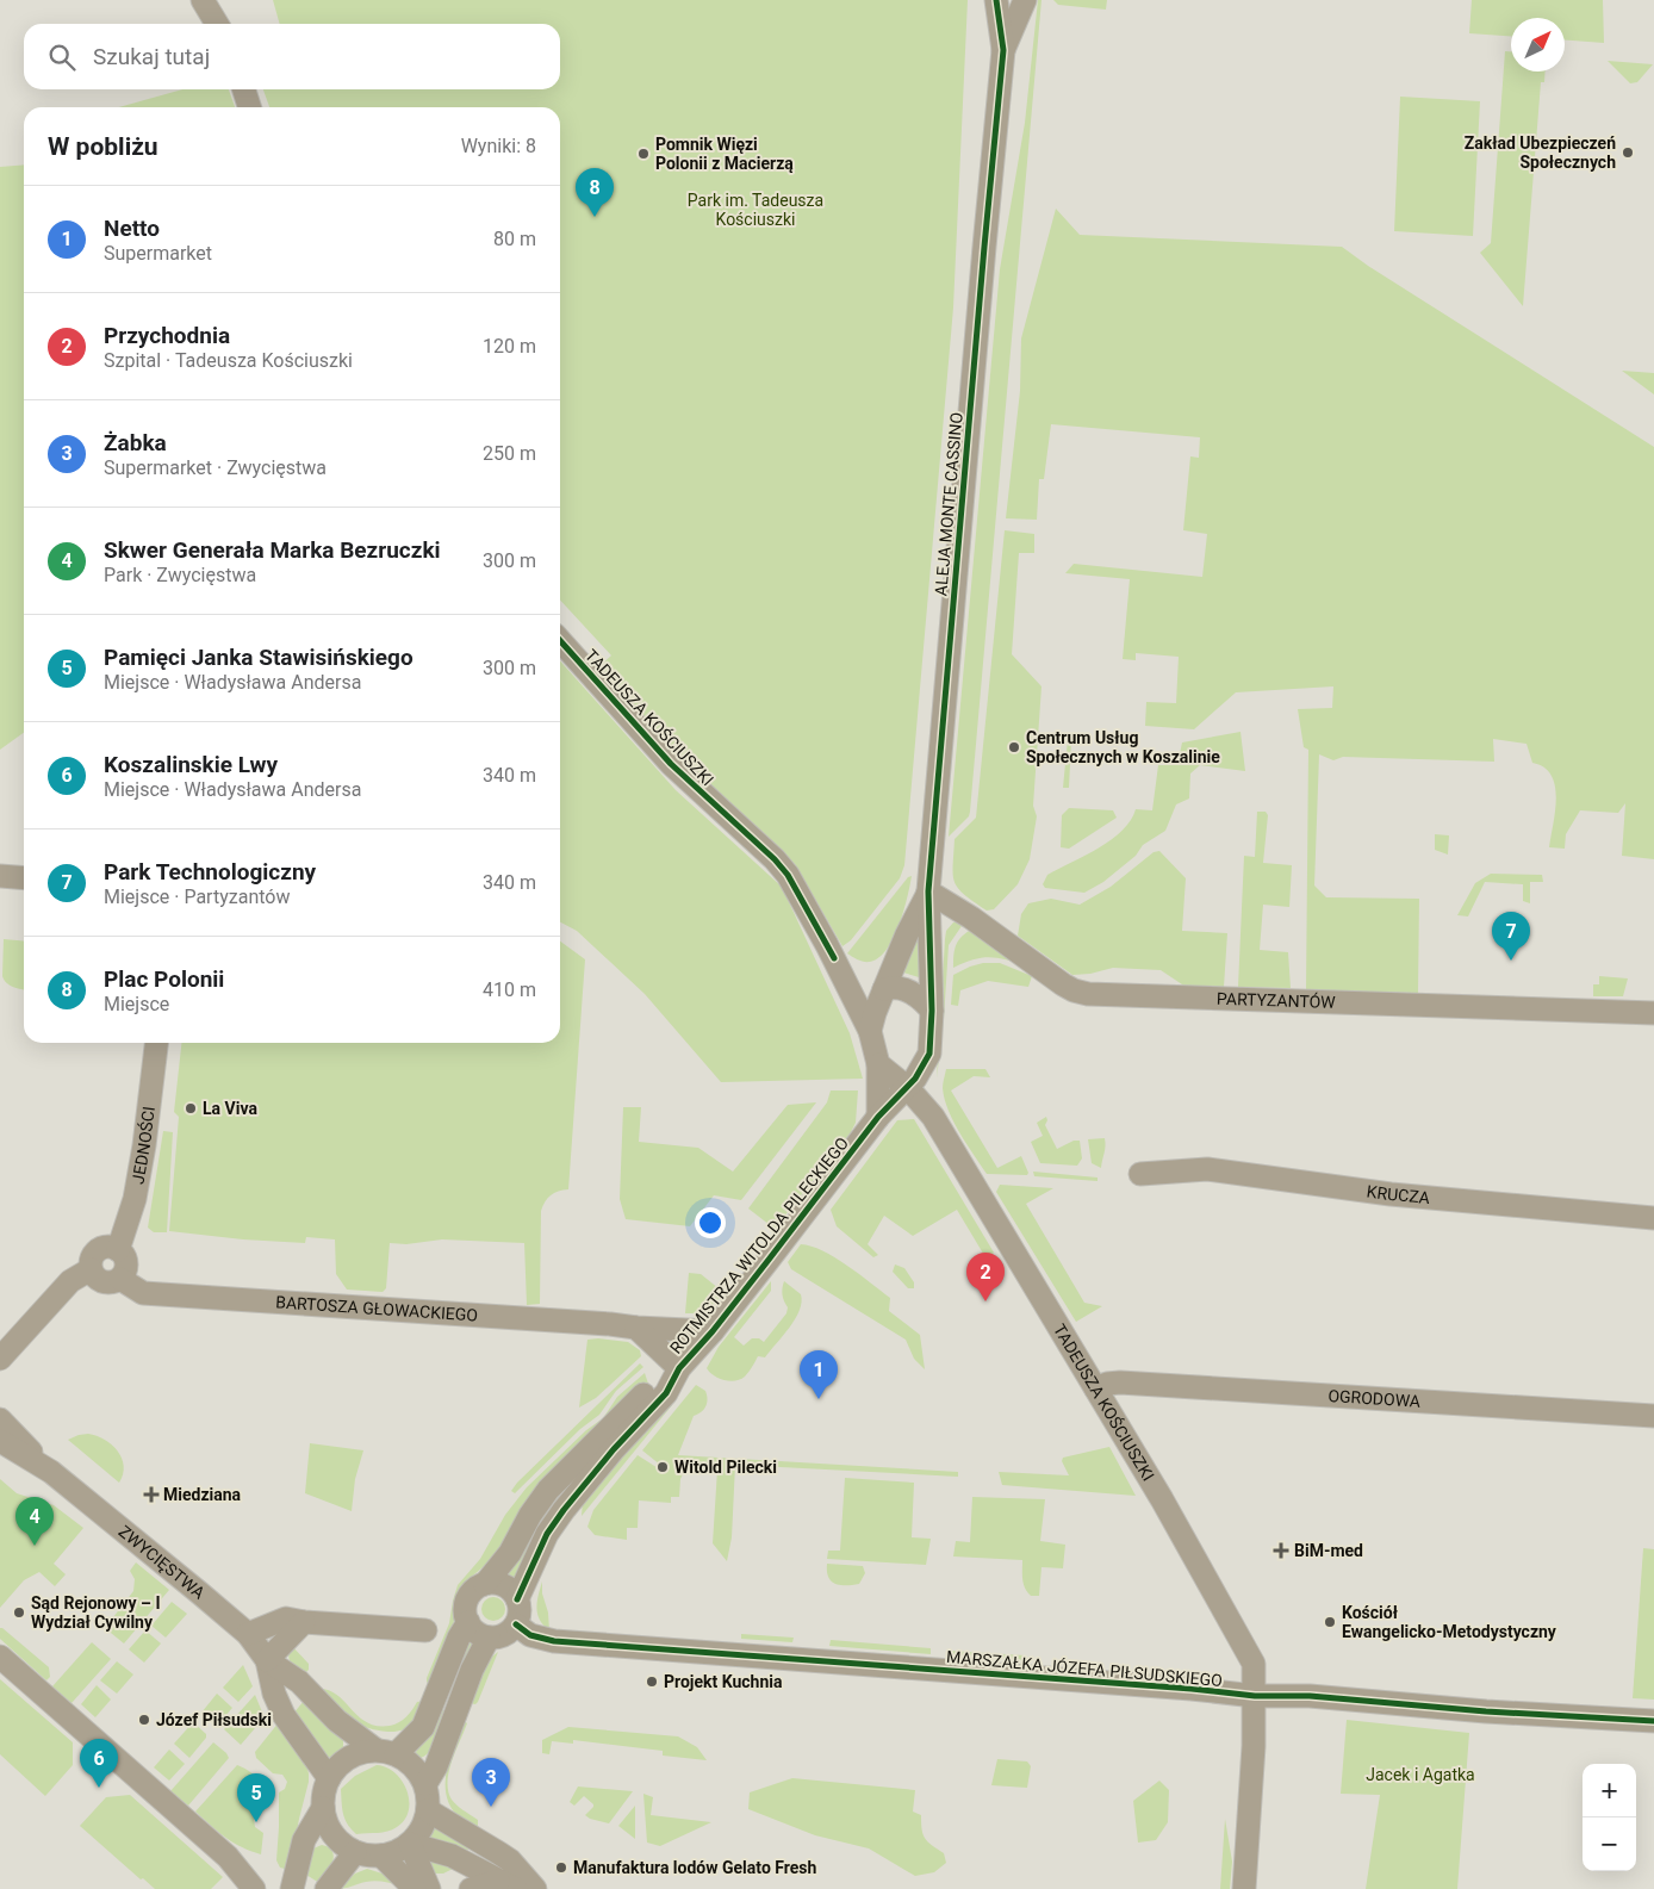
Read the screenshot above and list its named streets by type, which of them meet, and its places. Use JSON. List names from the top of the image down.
{
  "streets": {
    "street": [
      "ALEJA MONTE CASSINO",
      "TADEUSZA KOŚCIUSZKI",
      "PARTYZANTÓW",
      "JEDNOŚCI",
      "KRUCZA",
      "ROTMISTRZA WITOLDA PILECKIEGO",
      "BARTOSZA GŁOWACKIEGO",
      "OGRODOWA",
      "ZWYCIĘSTWA",
      "MARSZAŁKA JÓZEFA PIŁSUDSKIEGO"
    ]
  },
  "crossings": [
    ["ALEJA MONTE CASSINO", "TADEUSZA KOŚCIUSZKI"],
    ["ALEJA MONTE CASSINO", "PARTYZANTÓW"],
    ["ALEJA MONTE CASSINO", "ROTMISTRZA WITOLDA PILECKIEGO"],
    ["TADEUSZA KOŚCIUSZKI", "ROTMISTRZA WITOLDA PILECKIEGO"],
    ["TADEUSZA KOŚCIUSZKI", "OGRODOWA"],
    ["TADEUSZA KOŚCIUSZKI", "MARSZAŁKA JÓZEFA PIŁSUDSKIEGO"],
    ["JEDNOŚCI", "BARTOSZA GŁOWACKIEGO"],
    ["ROTMISTRZA WITOLDA PILECKIEGO", "BARTOSZA GŁOWACKIEGO"],
    ["ROTMISTRZA WITOLDA PILECKIEGO", "MARSZAŁKA JÓZEFA PIŁSUDSKIEGO"]
  ],
  "parks": ["Park im. Tadeusza Kościuszki", "Jacek i Agatka"],
  "places": {
    "other": [
      "Zakład Ubezpieczeń Społecznych",
      "Pomnik Więzi Polonii z Macierzą",
      "Centrum Usług Społecznych w Koszalinie",
      "La Viva",
      "Witold Pilecki",
      "Sąd Rejonowy – I Wydział Cywilny",
      "Kościół Ewangelicko-Metodystyczny",
      "Projekt Kuchnia",
      "Józef Piłsudski",
      "Manufaktura lodów Gelato Fresh"
    ],
    "health": ["Miedziana", "BiM-med"]
  },
  "north": "top right",
  "page": {
    "search": "Szukaj tutaj",
    "heading": ["W pobliżu", "Wyniki: 8"],
    "pins": [
      "8",
      "7",
      "2",
      "1",
      "4",
      "6",
      "3",
      "5"
    ],
    "list": [
      {
        "mark": "1",
        "name": "Netto",
        "note": "Supermarket",
        "value": "80 m"
      },
      {
        "mark": "2",
        "name": "Przychodnia",
        "note": "Szpital · Tadeusza Kościuszki",
        "value": "120 m"
      },
      {
        "mark": "3",
        "name": "Żabka",
        "note": "Supermarket · Zwycięstwa",
        "value": "250 m"
      },
      {
        "mark": "4",
        "name": "Skwer Generała Marka Bezruczki",
        "note": "Park · Zwycięstwa",
        "value": "300 m"
      },
      {
        "mark": "5",
        "name": "Pamięci Janka Stawisińskiego",
        "note": "Miejsce · Władysława Andersa",
        "value": "300 m"
      },
      {
        "mark": "6",
        "name": "Koszalinskie Lwy",
        "note": "Miejsce · Władysława Andersa",
        "value": "340 m"
      },
      {
        "mark": "7",
        "name": "Park Technologiczny",
        "note": "Miejsce · Partyzantów",
        "value": "340 m"
      },
      {
        "mark": "8",
        "name": "Plac Polonii",
        "note": "Miejsce",
        "value": "410 m"
      }
    ],
    "map_buttons": ["+", "−"]
  }
}
